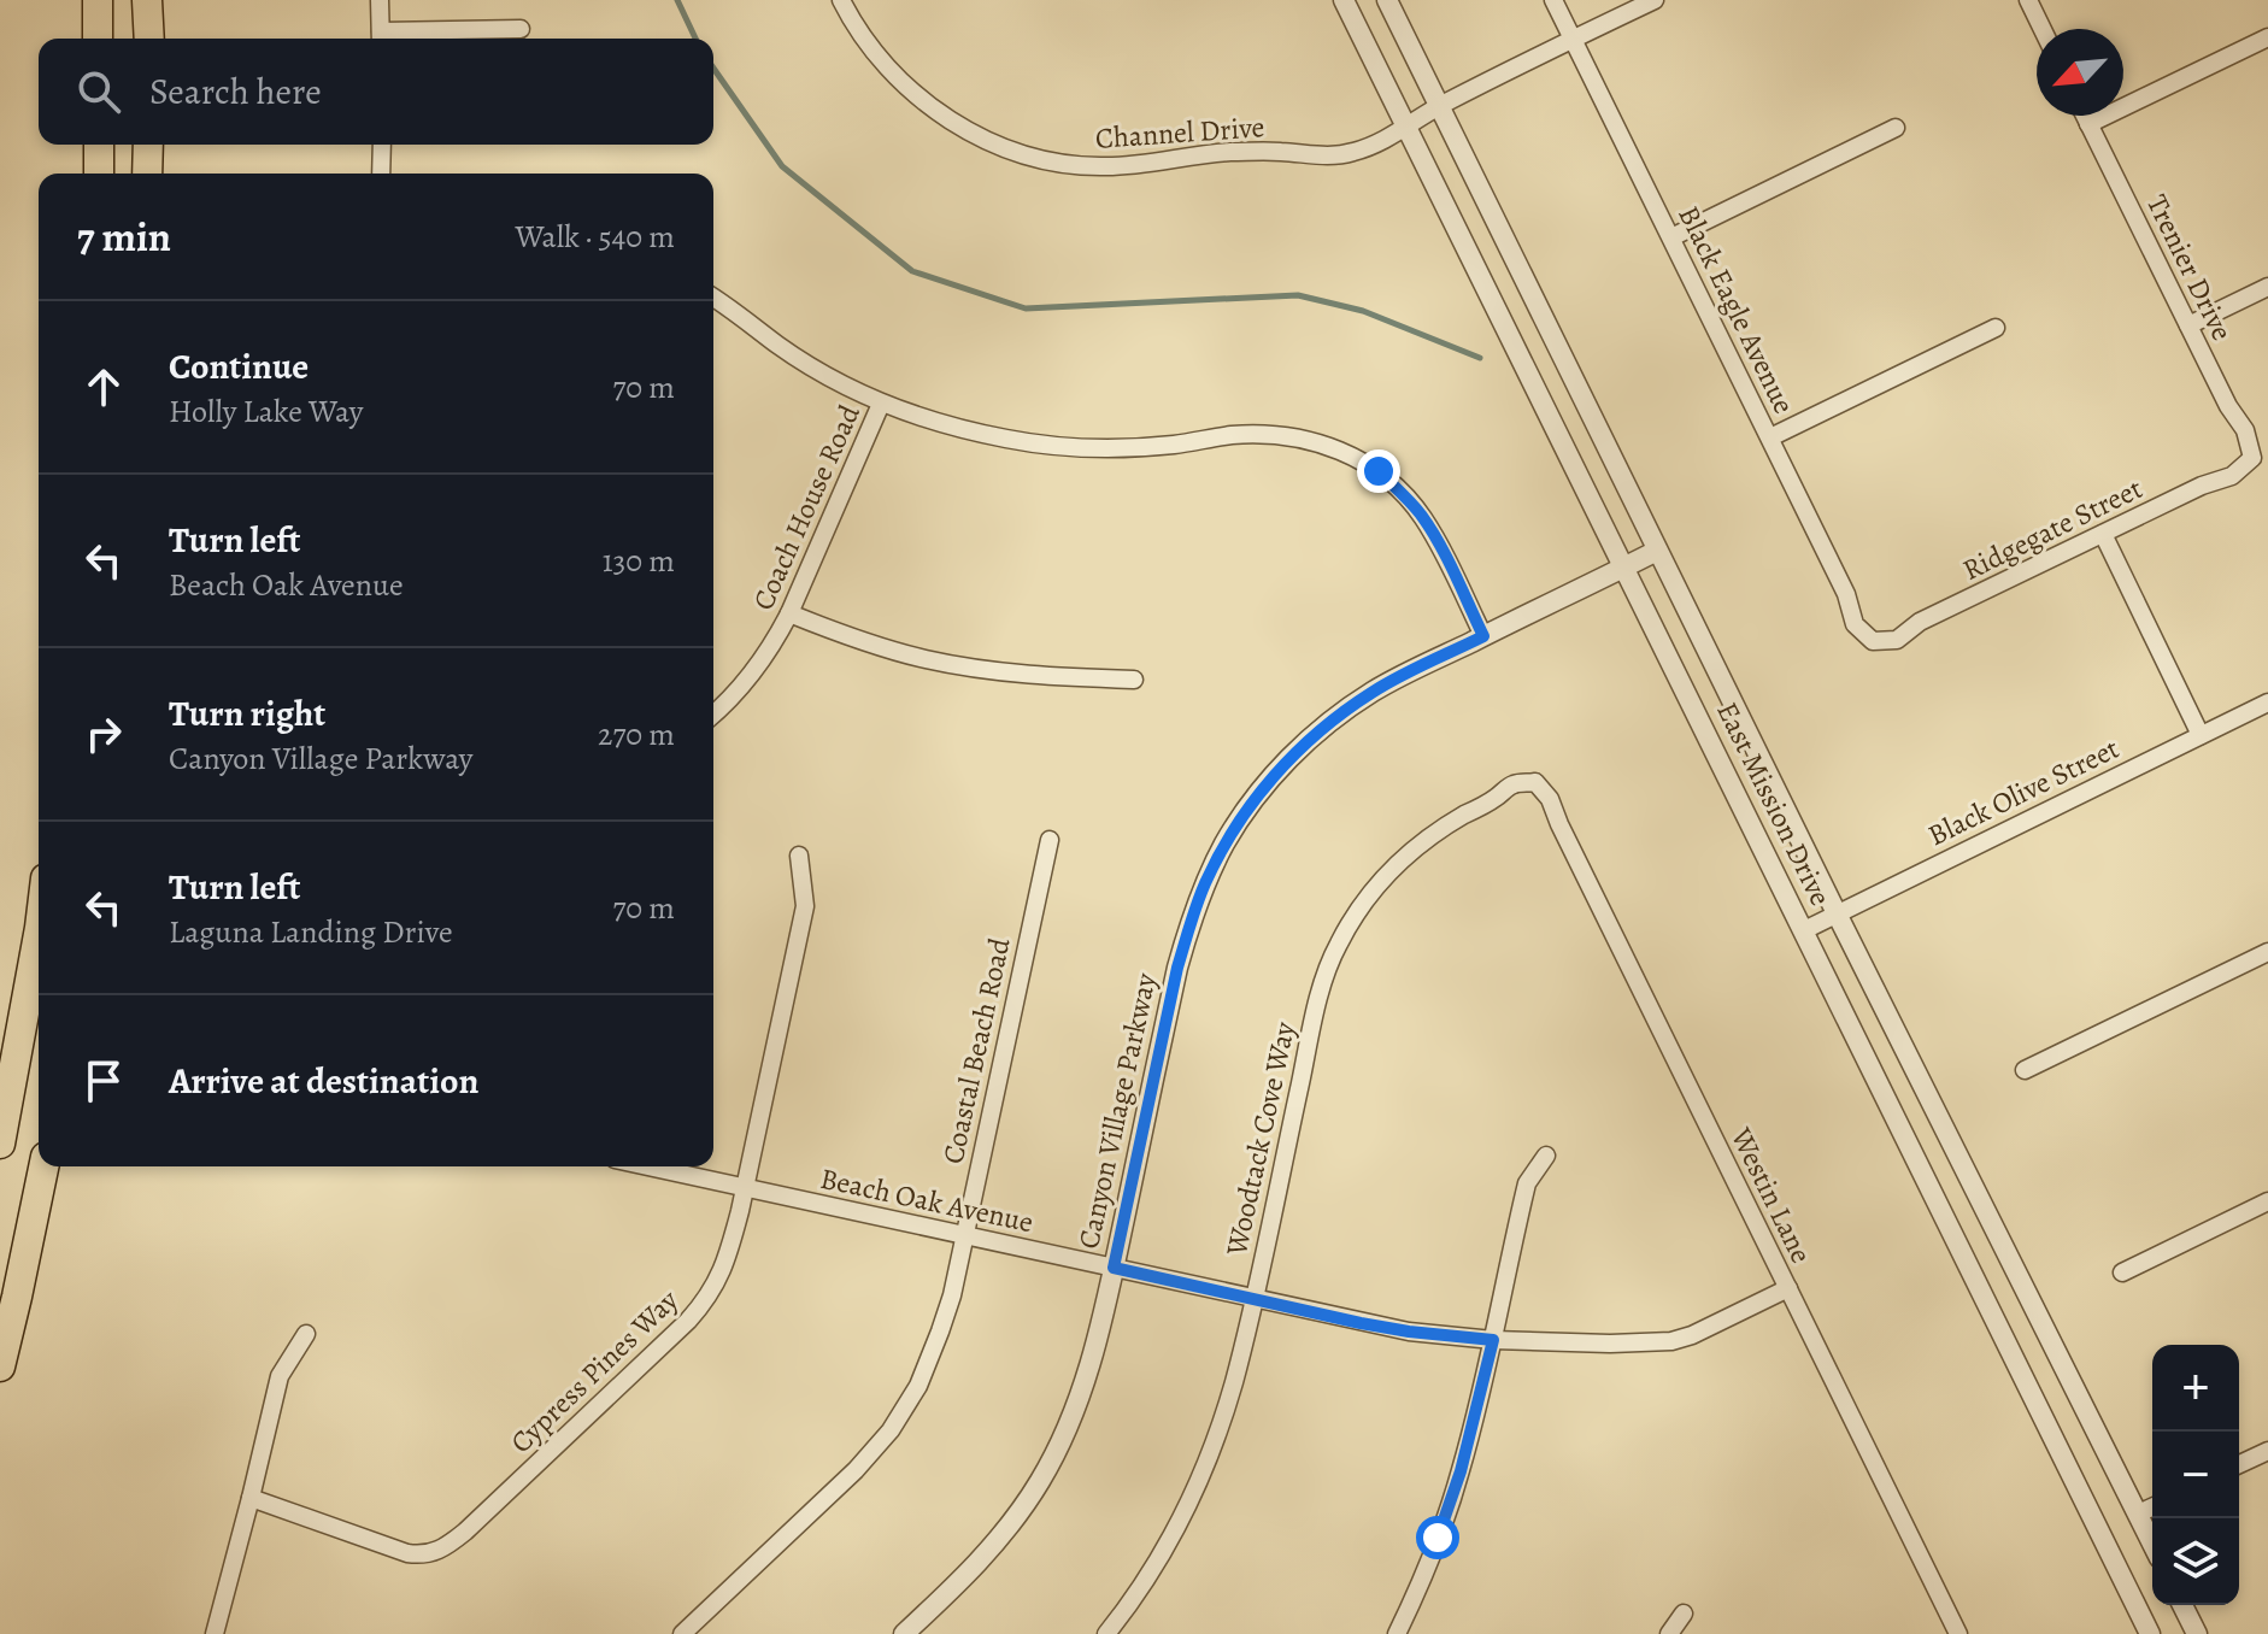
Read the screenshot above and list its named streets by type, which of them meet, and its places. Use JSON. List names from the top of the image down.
{
  "streets": {
    "street": [
      "Channel Drive",
      "Trenier Drive",
      "Black Eagle Avenue",
      "Coach House Road",
      "Ridgegate Street",
      "Black Olive Street",
      "East Mission Drive",
      "Coastal Beach Road",
      "Canyon Village Parkway",
      "Woodtack Cove Way",
      "Westin Lane",
      "Beach Oak Avenue",
      "Cypress Pines Way"
    ]
  },
  "crossings": [
    ["Channel Drive", "Black Eagle Avenue"],
    ["Channel Drive", "East Mission Drive"],
    ["Trenier Drive", "Ridgegate Street"],
    ["Black Eagle Avenue", "Ridgegate Street"],
    ["Black Olive Street", "East Mission Drive"],
    ["East Mission Drive", "Canyon Village Parkway"],
    ["Coastal Beach Road", "Beach Oak Avenue"],
    ["Canyon Village Parkway", "Beach Oak Avenue"],
    ["Woodtack Cove Way", "Westin Lane"],
    ["Woodtack Cove Way", "Beach Oak Avenue"],
    ["Westin Lane", "Beach Oak Avenue"],
    ["Beach Oak Avenue", "Cypress Pines Way"]
  ],
  "north": "bottom left",
  "page": {
    "search": "Search here",
    "heading": ["7 min", "Walk · 540 m"],
    "list": [
      ["Continue", "Holly Lake Way", "70 m"],
      ["Turn left", "Beach Oak Avenue", "130 m"],
      ["Turn right", "Canyon Village Parkway", "270 m"],
      ["Turn left", "Laguna Landing Drive", "70 m"],
      "Arrive at destination"
    ],
    "map_buttons": ["+", "−"]
  }
}
